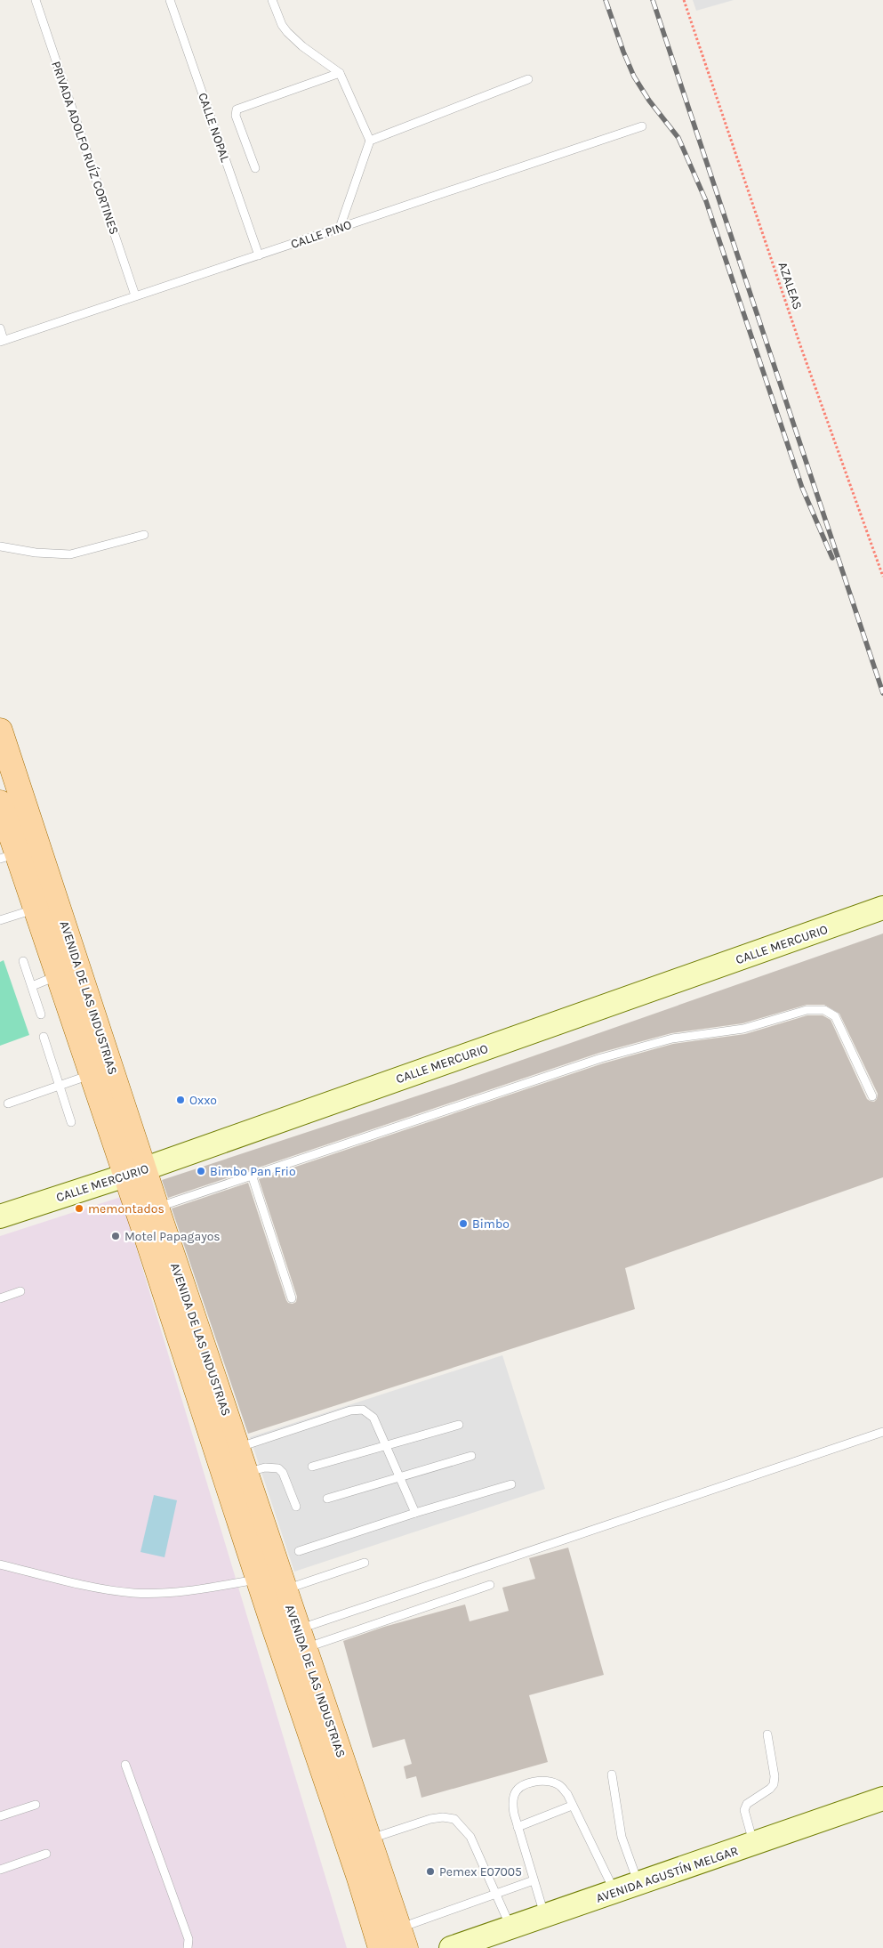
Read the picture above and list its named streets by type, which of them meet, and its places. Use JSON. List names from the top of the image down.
{
  "streets": {
    "main road": ["CALLE MERCURIO", "AVENIDA DE LAS INDUSTRIAS", "AVENIDA AGUSTÍN MELGAR"],
    "lane": ["CALLE NOPAL", "PRIVADA ADOLFO RUÍZ CORTINES", "CALLE PINO"],
    "path": ["AZALEAS"]
  },
  "crossings": [
    ["CALLE NOPAL", "CALLE PINO"],
    ["PRIVADA ADOLFO RUÍZ CORTINES", "CALLE PINO"],
    ["CALLE MERCURIO", "AVENIDA DE LAS INDUSTRIAS"]
  ],
  "places": [
    "Oxxo",
    "Bimbo Pan Frio",
    "memontados",
    "Bimbo",
    "Motel Papagayos",
    "Pemex E07005"
  ]
}
